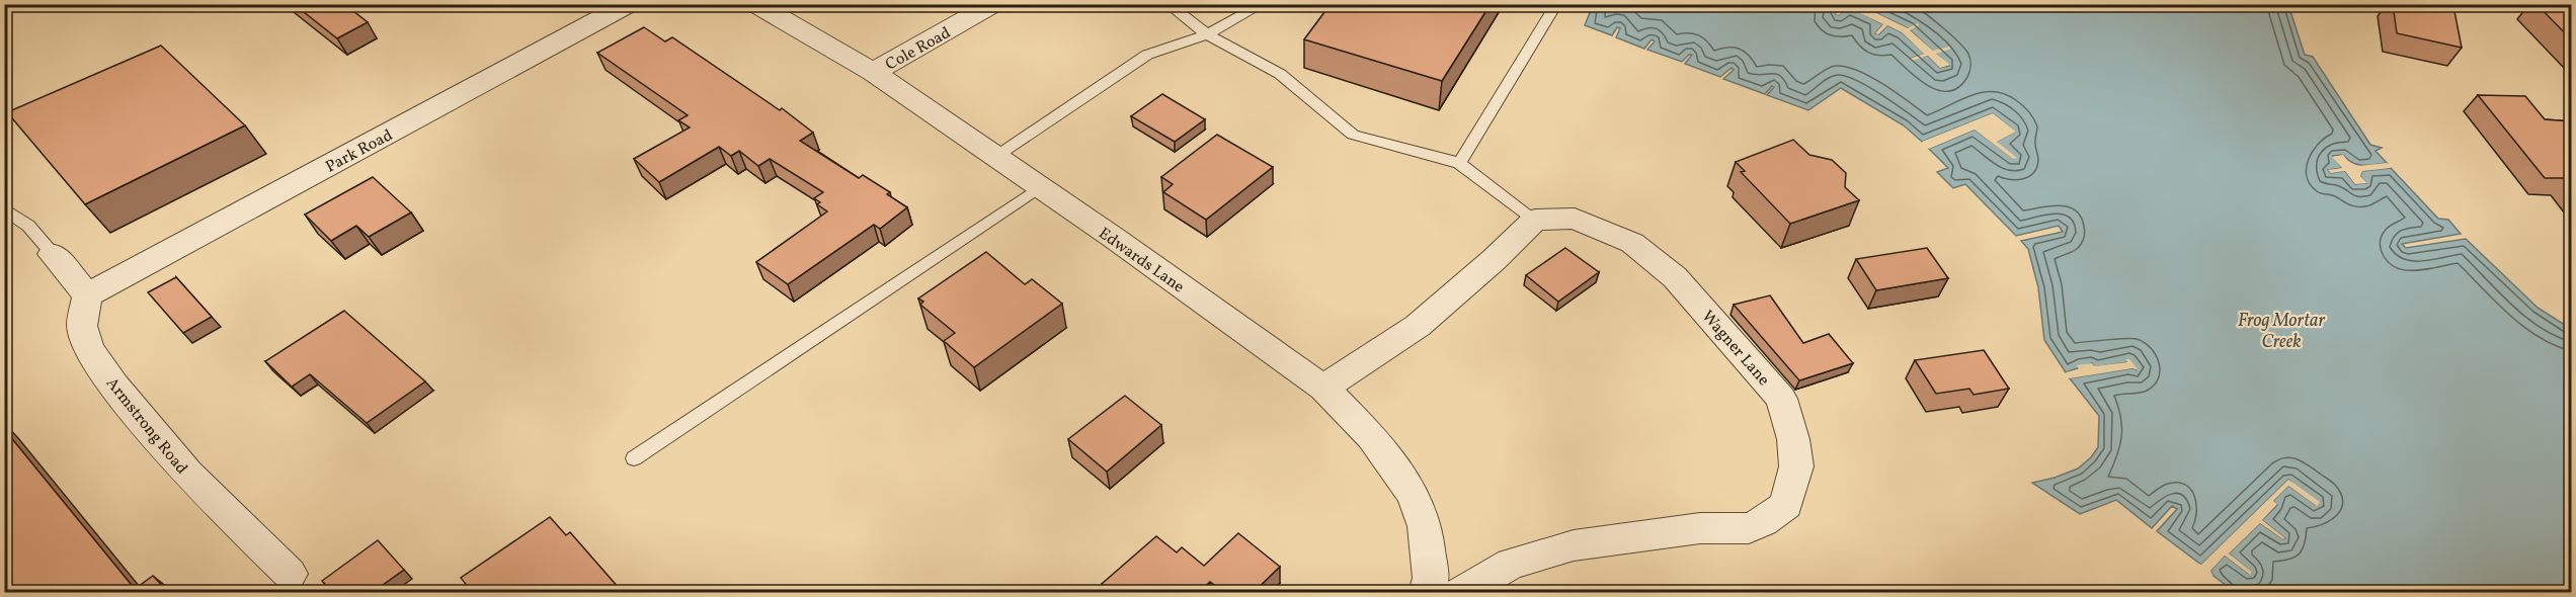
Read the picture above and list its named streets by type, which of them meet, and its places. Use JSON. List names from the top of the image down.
{
  "streets": {
    "street": [
      "Cole Road",
      "Park Road",
      "Edwards Lane",
      "Wagner Lane",
      "Armstrong Road"
    ]
  },
  "crossings": [
    ["Cole Road", "Edwards Lane"],
    ["Park Road", "Armstrong Road"]
  ],
  "water": ["Frog Mortar Creek"]
}
